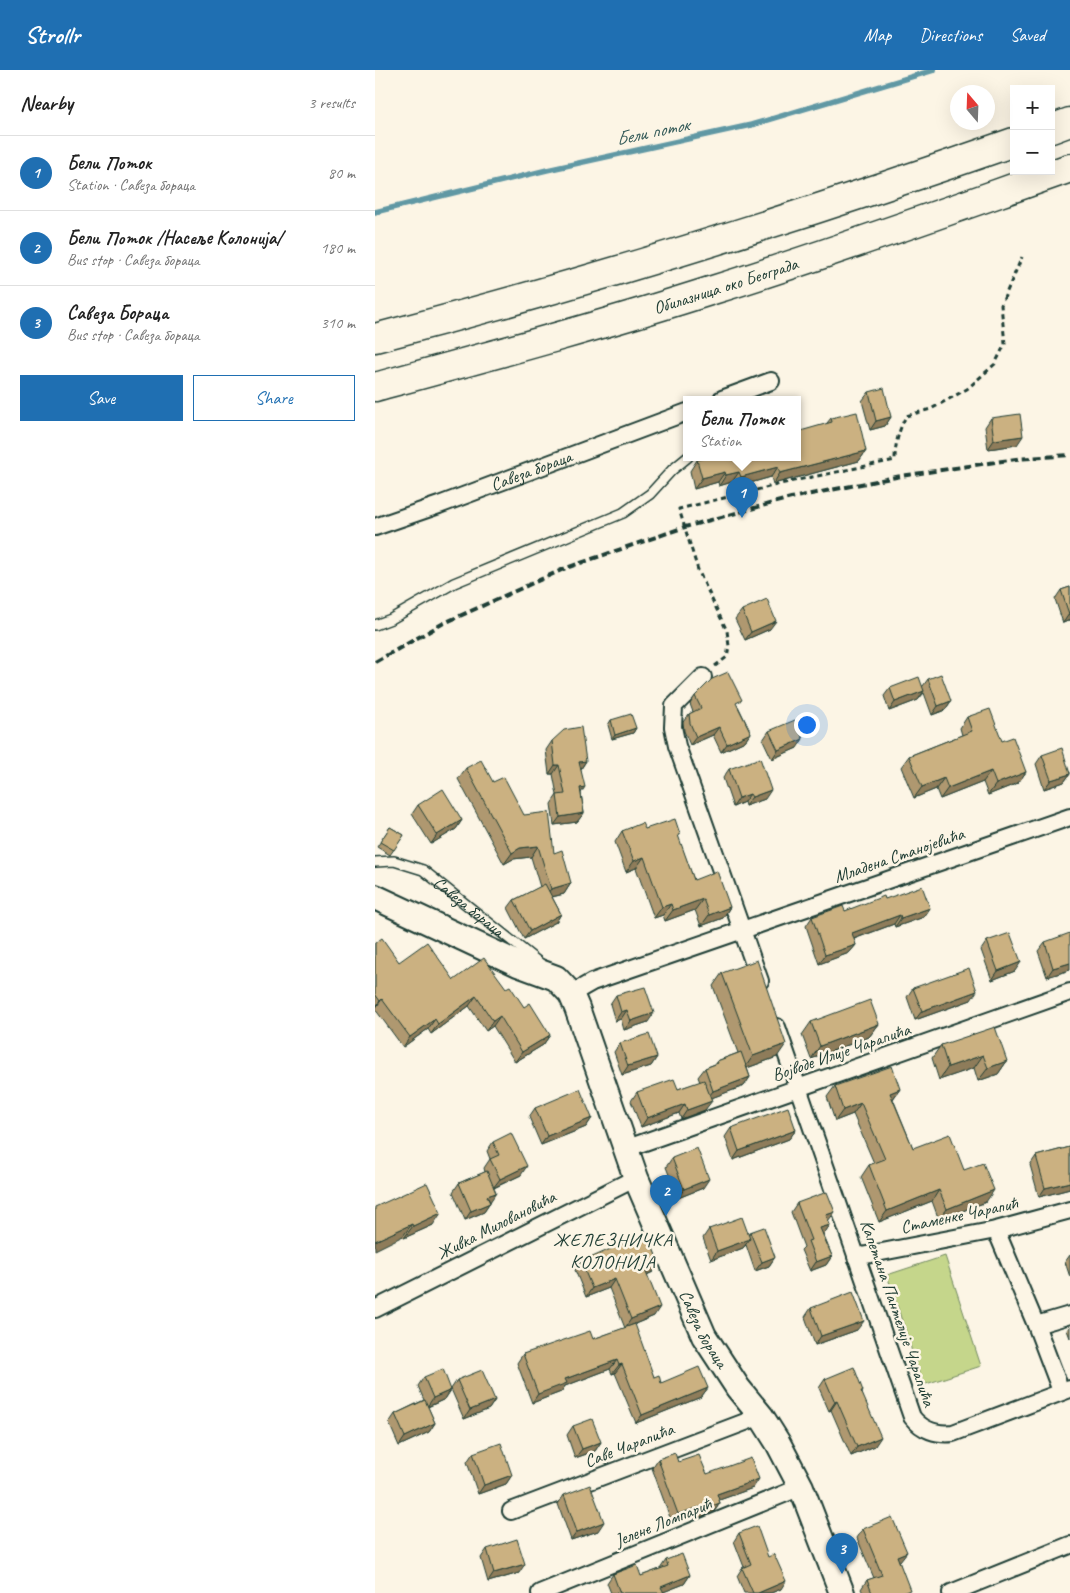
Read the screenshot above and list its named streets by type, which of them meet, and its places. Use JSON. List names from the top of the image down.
{
  "streets": {
    "highway": ["Обилазница око Београда"],
    "street": [
      "Савеза бораца",
      "Младена Станојевића",
      "Војводе Илије Чарапића",
      "Стаменке Чарапић",
      "Живка Миловановића",
      "Капетана Пантелије Чарапића",
      "Саве Чарапића",
      "Јелене Ломпарић"
    ]
  },
  "crossings": [
    ["Савеза бораца", "Младена Станојевића"],
    ["Савеза бораца", "Војводе Илије Чарапића"],
    ["Савеза бораца", "Живка Миловановића"],
    ["Савеза бораца", "Саве Чарапића"],
    ["Савеза бораца", "Јелене Ломпарић"],
    ["Војводе Илије Чарапића", "Капетана Пантелије Чарапића"],
    ["Стаменке Чарапић", "Капетана Пантелије Чарапића"]
  ],
  "districts": ["ЖЕЛЕЗНИЧКА КОЛОНИЈА"],
  "water": ["Бели поток"],
  "north": "top",
  "page": {
    "header": "Strollr",
    "nav": ["Map", "Directions", "Saved"],
    "heading": ["Nearby", "3 results"],
    "map_buttons": ["+", "−"],
    "list": [
      {
        "mark": "1",
        "name": "Бели Поток",
        "note": "Station · Савеза бораца",
        "value": "80 m"
      },
      {
        "mark": "2",
        "name": "Бели Поток /Насеље Колонија/",
        "note": "Bus stop · Савеза бораца",
        "value": "180 m"
      },
      {
        "mark": "3",
        "name": "Савеза Бораца",
        "note": "Bus stop · Савеза бораца",
        "value": "310 m"
      }
    ],
    "buttons": ["Save", "Share"],
    "popup": ["Бели Поток", "Station"],
    "pins": ["1", "2", "3"]
  }
}
